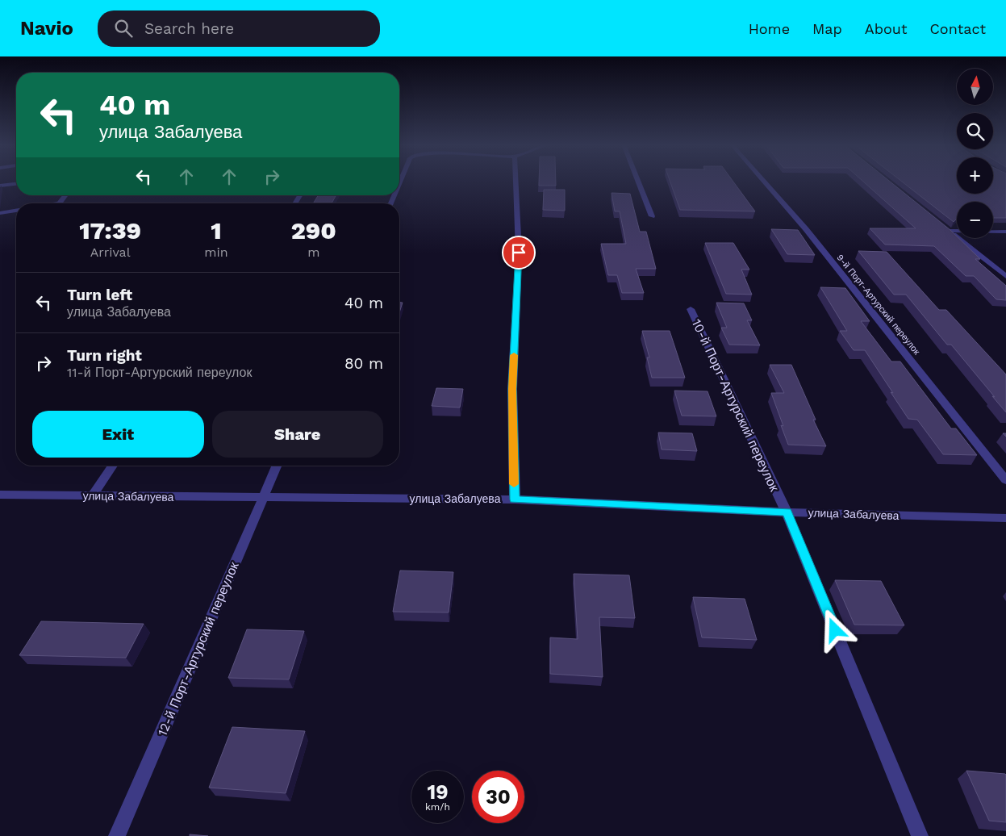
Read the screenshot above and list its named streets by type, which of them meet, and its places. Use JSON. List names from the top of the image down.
{
  "streets": {
    "street": [
      "9-й Порт-Артурский переулок",
      "10-й Порт-Артурский переулок",
      "улица Забалуева",
      "12-й Порт-Артурский переулок"
    ]
  },
  "crossings": [
    ["10-й Порт-Артурский переулок", "улица Забалуева"],
    ["улица Забалуева", "12-й Порт-Артурский переулок"]
  ],
  "north": "top",
  "page": {
    "header": "Navio",
    "search": "Search here",
    "nav": [
      "Home",
      "Map",
      "About",
      "Contact"
    ],
    "map_buttons": ["+", "−"],
    "turn": ["40 m", "улица Забалуева"],
    "eta": [
      "17:39",
      "Arrival",
      "1",
      "min",
      "290",
      "m"
    ],
    "list": [
      {
        "name": "Turn left",
        "note": "улица Забалуева",
        "value": "40 m"
      },
      {
        "name": "Turn right",
        "note": "11-й Порт-Артурский переулок",
        "value": "80 m"
      }
    ],
    "buttons": ["Exit", "Share"],
    "speed": "19 km/h",
    "limit": "30"
  }
}
